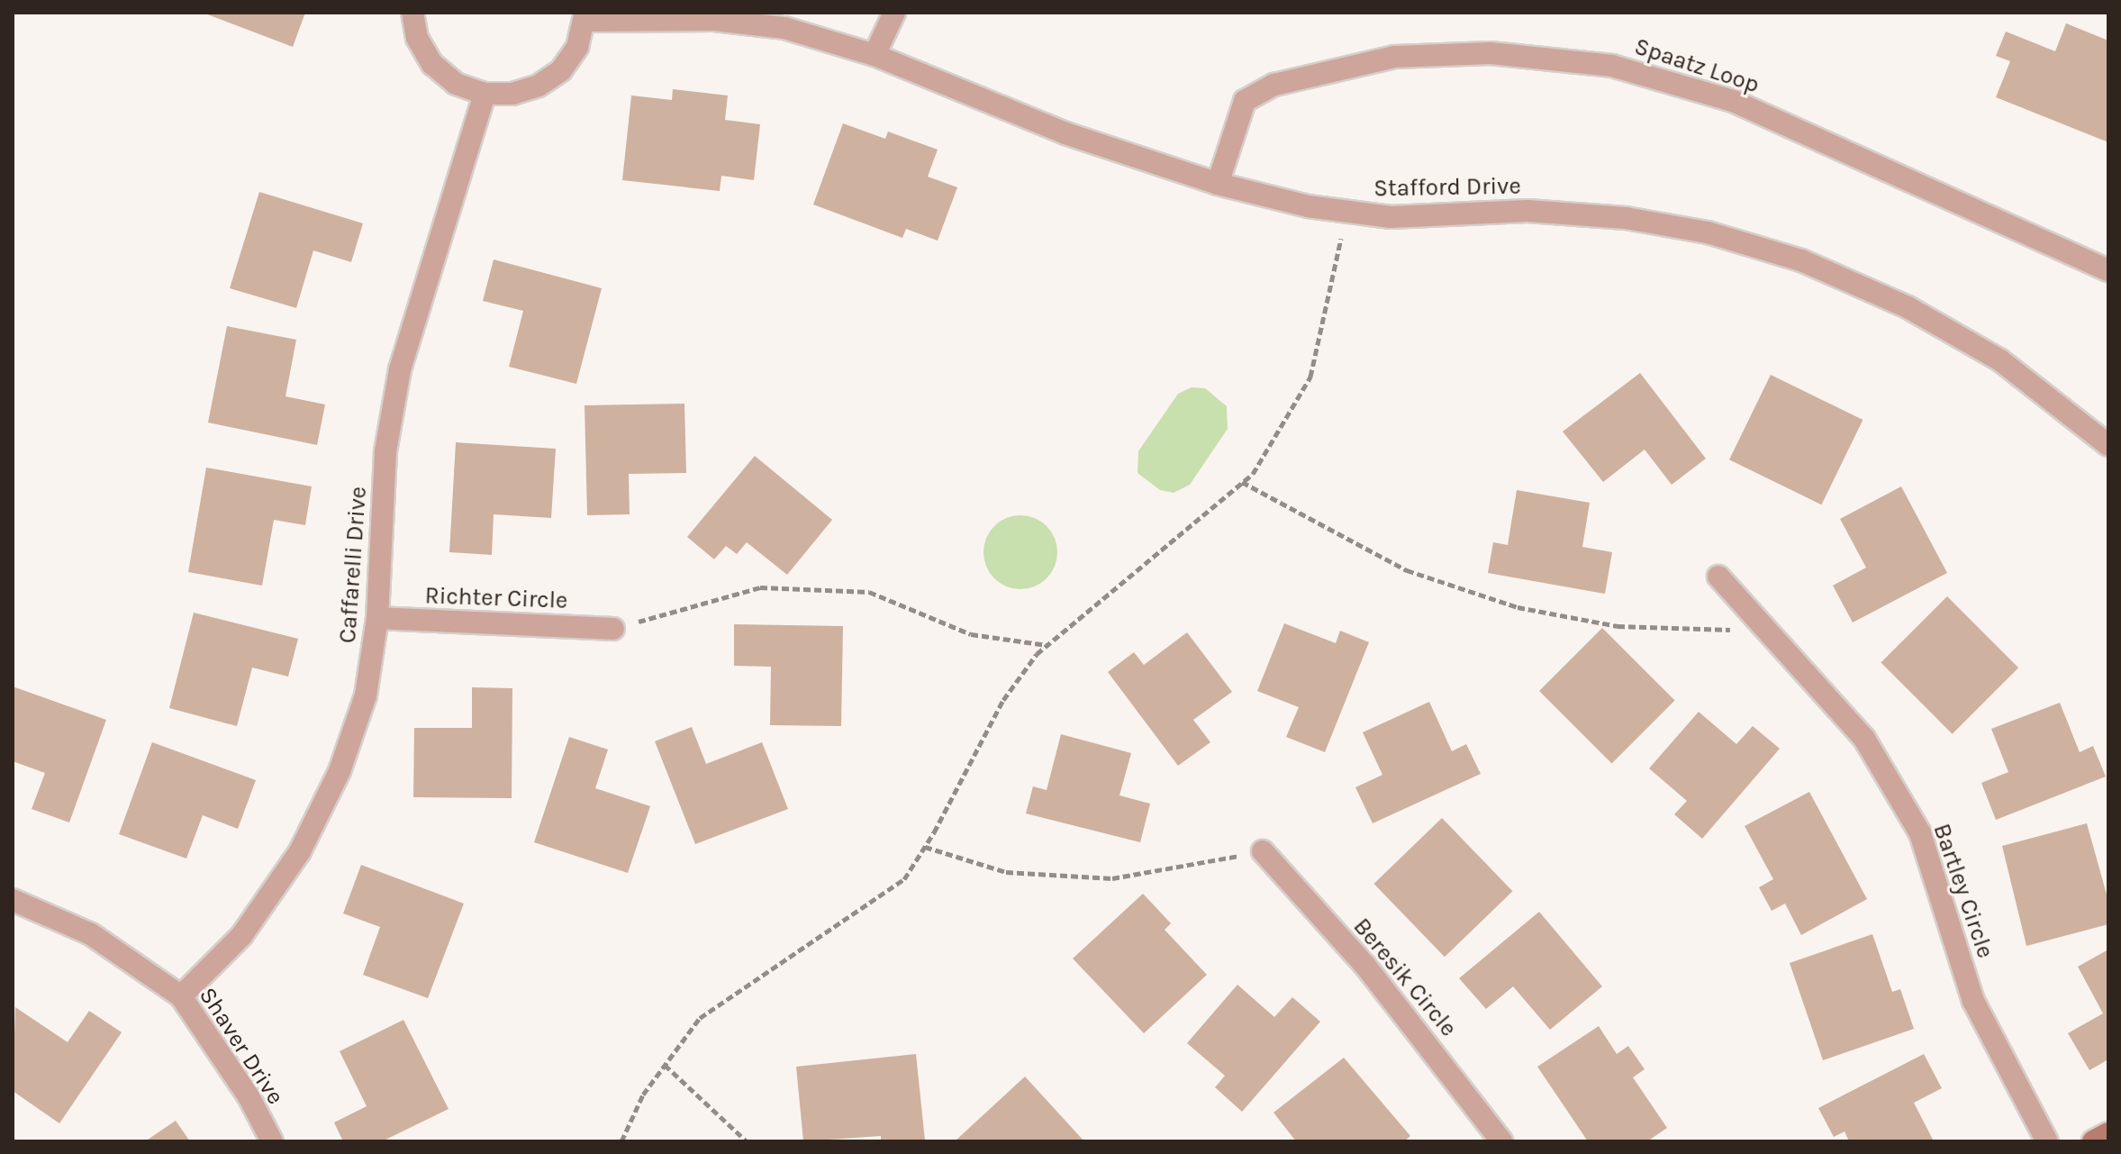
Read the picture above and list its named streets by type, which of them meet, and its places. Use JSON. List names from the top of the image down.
{
  "streets": {
    "street": [
      "Spaatz Loop",
      "Stafford Drive",
      "Caffarelli Drive",
      "Richter Circle",
      "Bartley Circle",
      "Beresik Circle",
      "Shaver Drive"
    ]
  },
  "crossings": [
    ["Spaatz Loop", "Stafford Drive"],
    ["Caffarelli Drive", "Richter Circle"],
    ["Caffarelli Drive", "Shaver Drive"]
  ]
}
